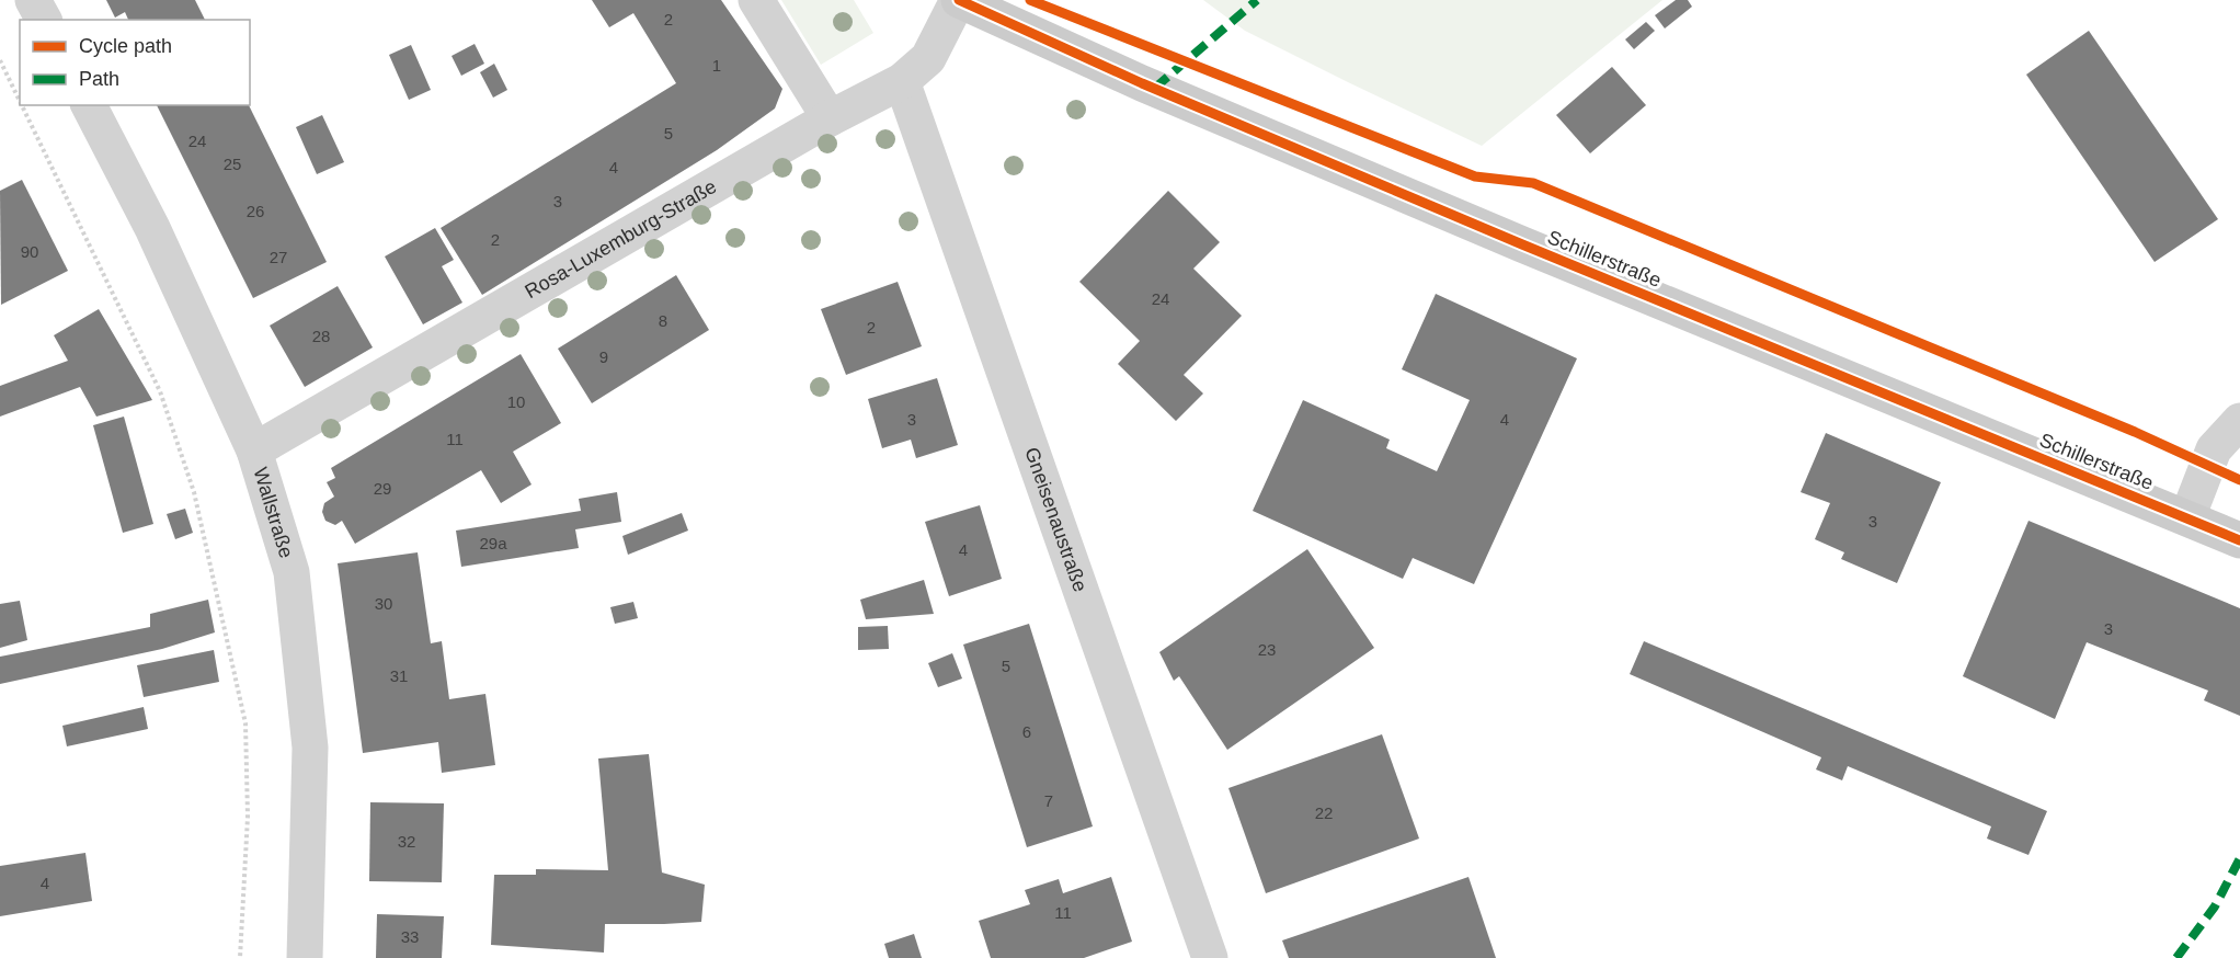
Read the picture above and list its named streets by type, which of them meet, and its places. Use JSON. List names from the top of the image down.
{
  "streets": {
    "main road": ["Schillerstraße"],
    "street": ["Rosa-Luxemburg-Straße", "Wallstraße", "Gneisenaustraße"]
  },
  "crossings": [
    ["Rosa-Luxemburg-Straße", "Schillerstraße"],
    ["Rosa-Luxemburg-Straße", "Wallstraße"],
    ["Rosa-Luxemburg-Straße", "Gneisenaustraße"]
  ],
  "house_numbers": [
    "2",
    "1",
    "5",
    "24",
    "25",
    "4",
    "3",
    "26",
    "2",
    "90",
    "27",
    "24",
    "8",
    "2",
    "28",
    "9",
    "10",
    "3",
    "4",
    "11",
    "29",
    "3",
    "29a",
    "4",
    "30",
    "3",
    "23",
    "5",
    "31",
    "6",
    "7",
    "22",
    "32",
    "4",
    "11",
    "33"
  ],
  "legend": ["Cycle path", "Path"]
}
